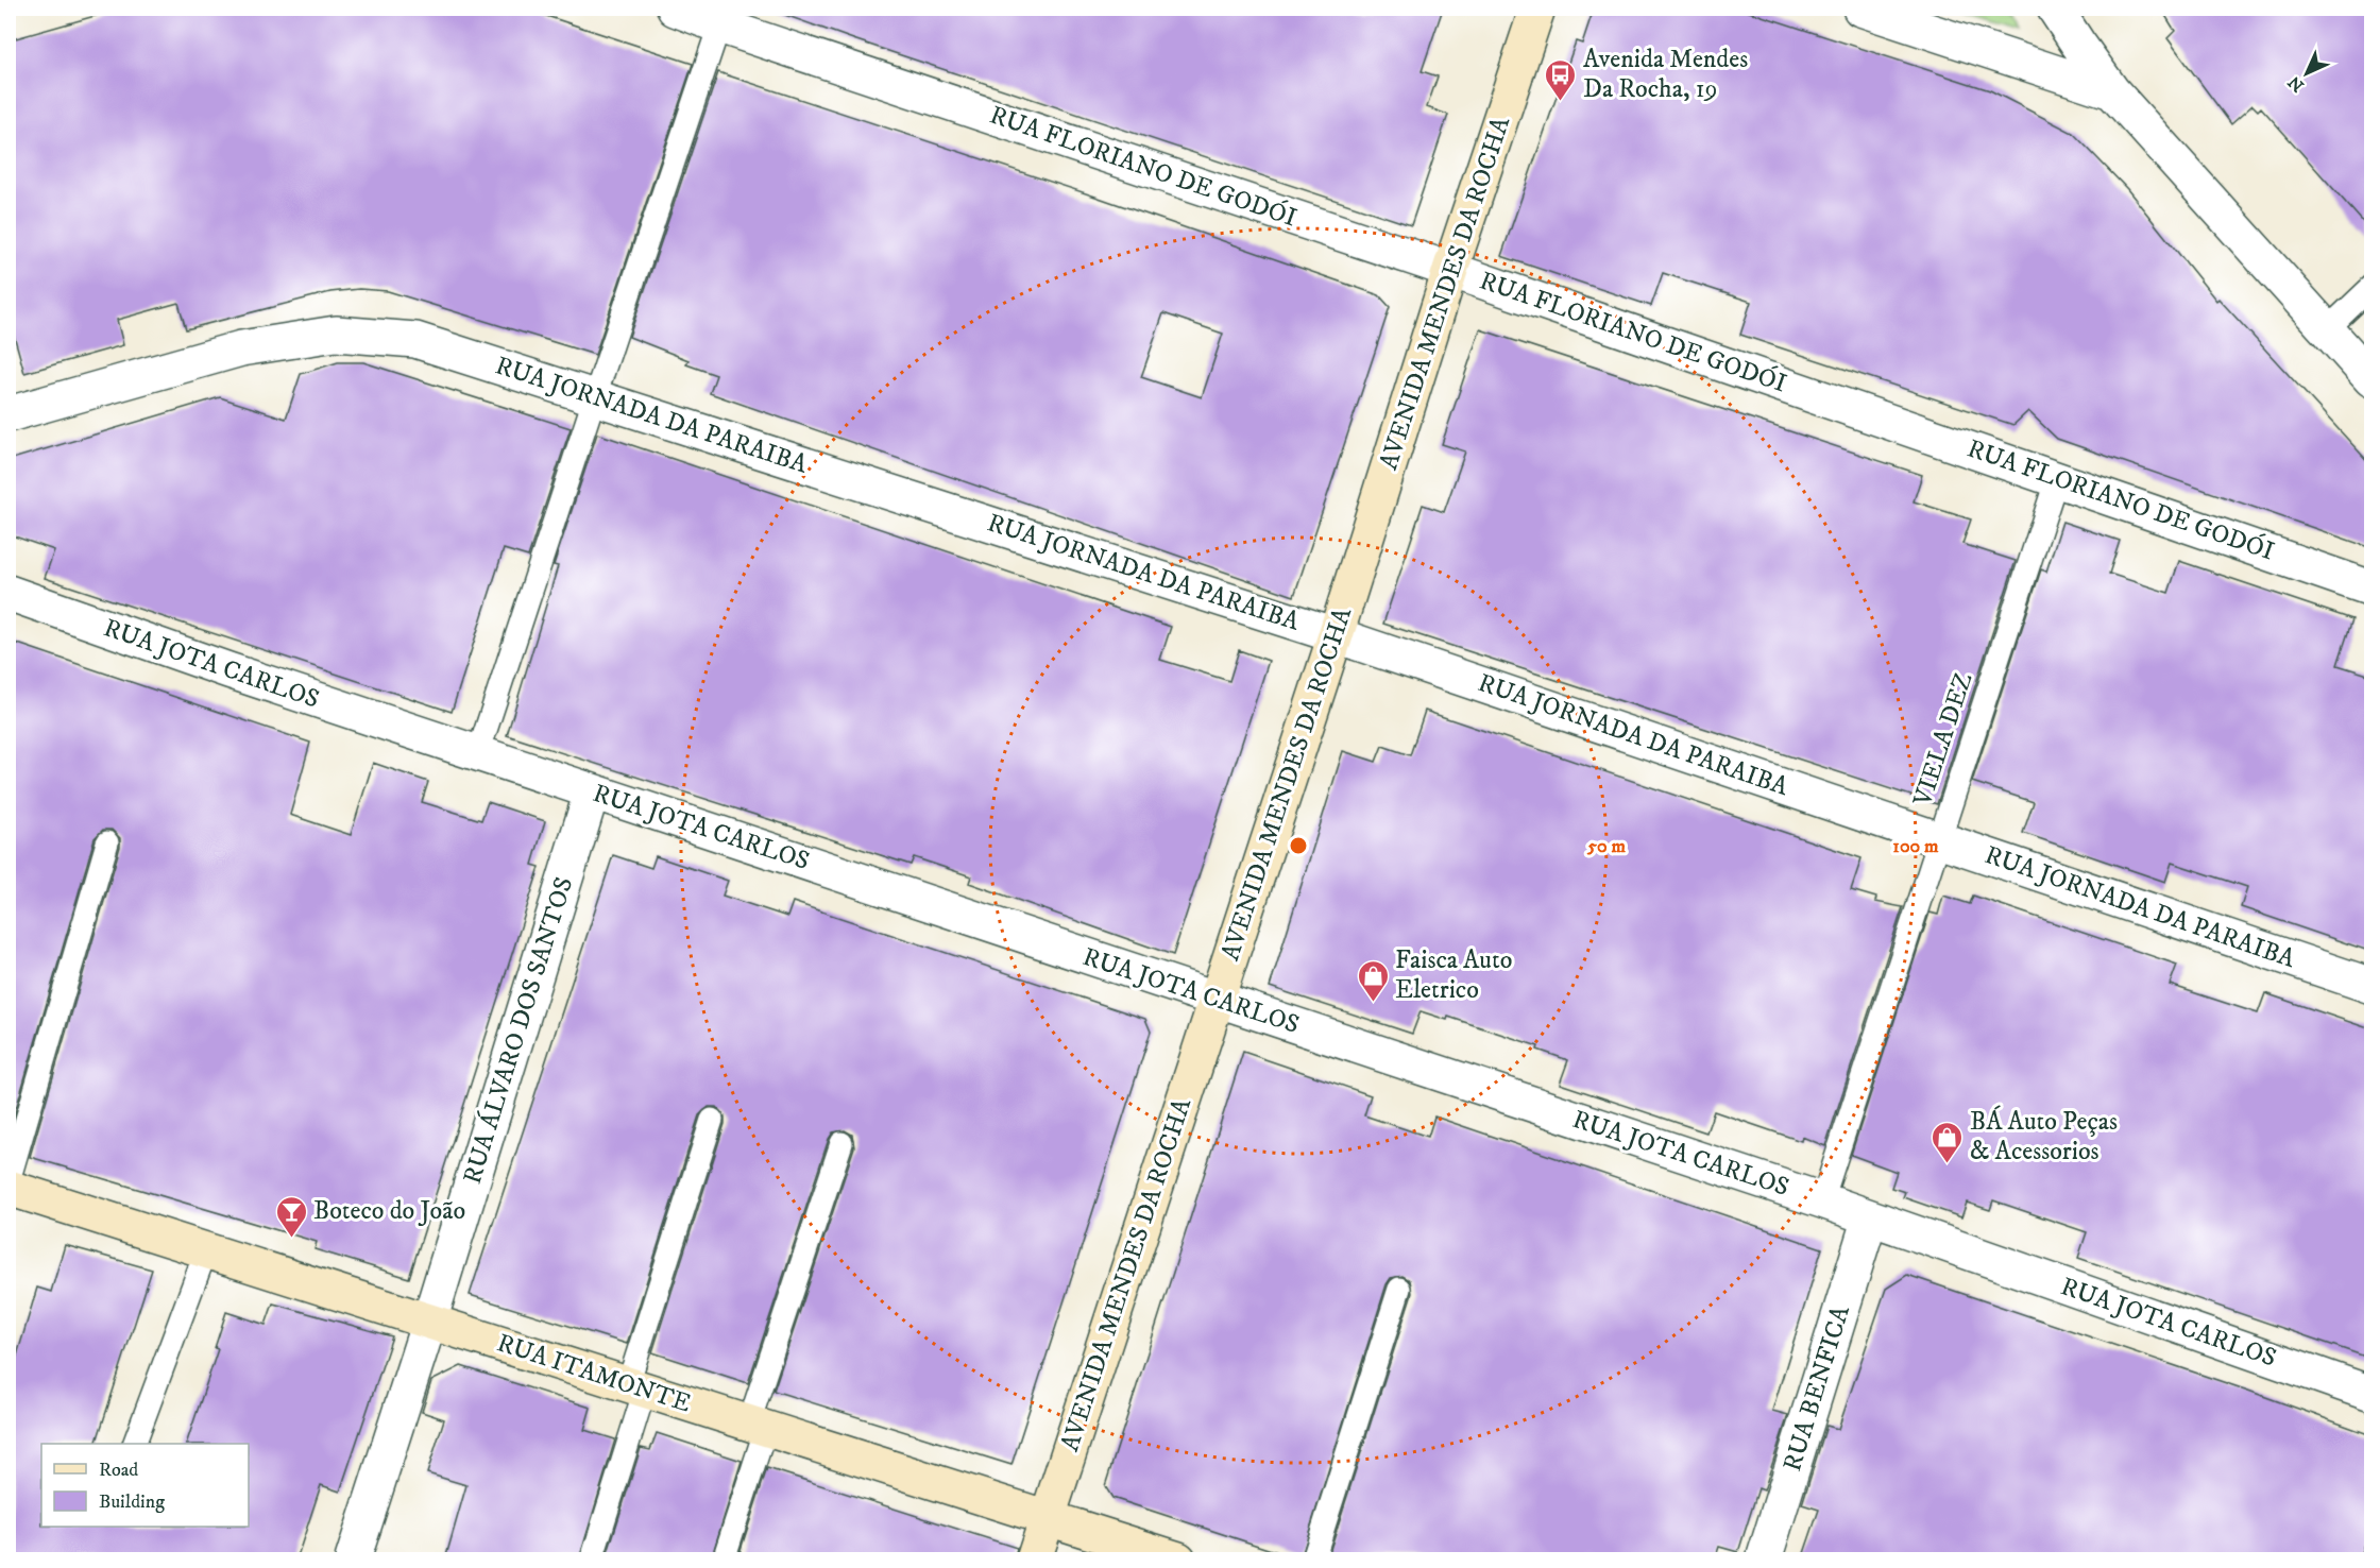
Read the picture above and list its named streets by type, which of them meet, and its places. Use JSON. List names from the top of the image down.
{
  "streets": {
    "street": [
      "RUA FLORIANO DE GODÓI",
      "AVENIDA MENDES DA ROCHA",
      "RUA JORNADA DA PARAIBA",
      "RUA JOTA CARLOS",
      "RUA ÁLVARO DOS SANTOS",
      "RUA ITAMONTE",
      "RUA BENFICA"
    ],
    "lane": ["VIELA DEZ"]
  },
  "crossings": [
    ["RUA FLORIANO DE GODÓI", "AVENIDA MENDES DA ROCHA"],
    ["RUA FLORIANO DE GODÓI", "VIELA DEZ"],
    ["AVENIDA MENDES DA ROCHA", "RUA JORNADA DA PARAIBA"],
    ["AVENIDA MENDES DA ROCHA", "RUA JOTA CARLOS"],
    ["AVENIDA MENDES DA ROCHA", "RUA ITAMONTE"],
    ["RUA JORNADA DA PARAIBA", "VIELA DEZ"],
    ["RUA JOTA CARLOS", "VIELA DEZ"],
    ["RUA JOTA CARLOS", "RUA ÁLVARO DOS SANTOS"],
    ["RUA JOTA CARLOS", "RUA BENFICA"],
    ["RUA ÁLVARO DOS SANTOS", "RUA ITAMONTE"]
  ],
  "places": {
    "bus stop": ["Avenida Mendes Da Rocha, 19"],
    "shop": ["Faisca Auto Eletrico", "BÁ Auto Peças & Acessorios"],
    "bar": ["Boteco do João"]
  },
  "legend": ["Road", "Building"],
  "north": "bottom left",
  "rings": ["50 m", "100 m"]
}
